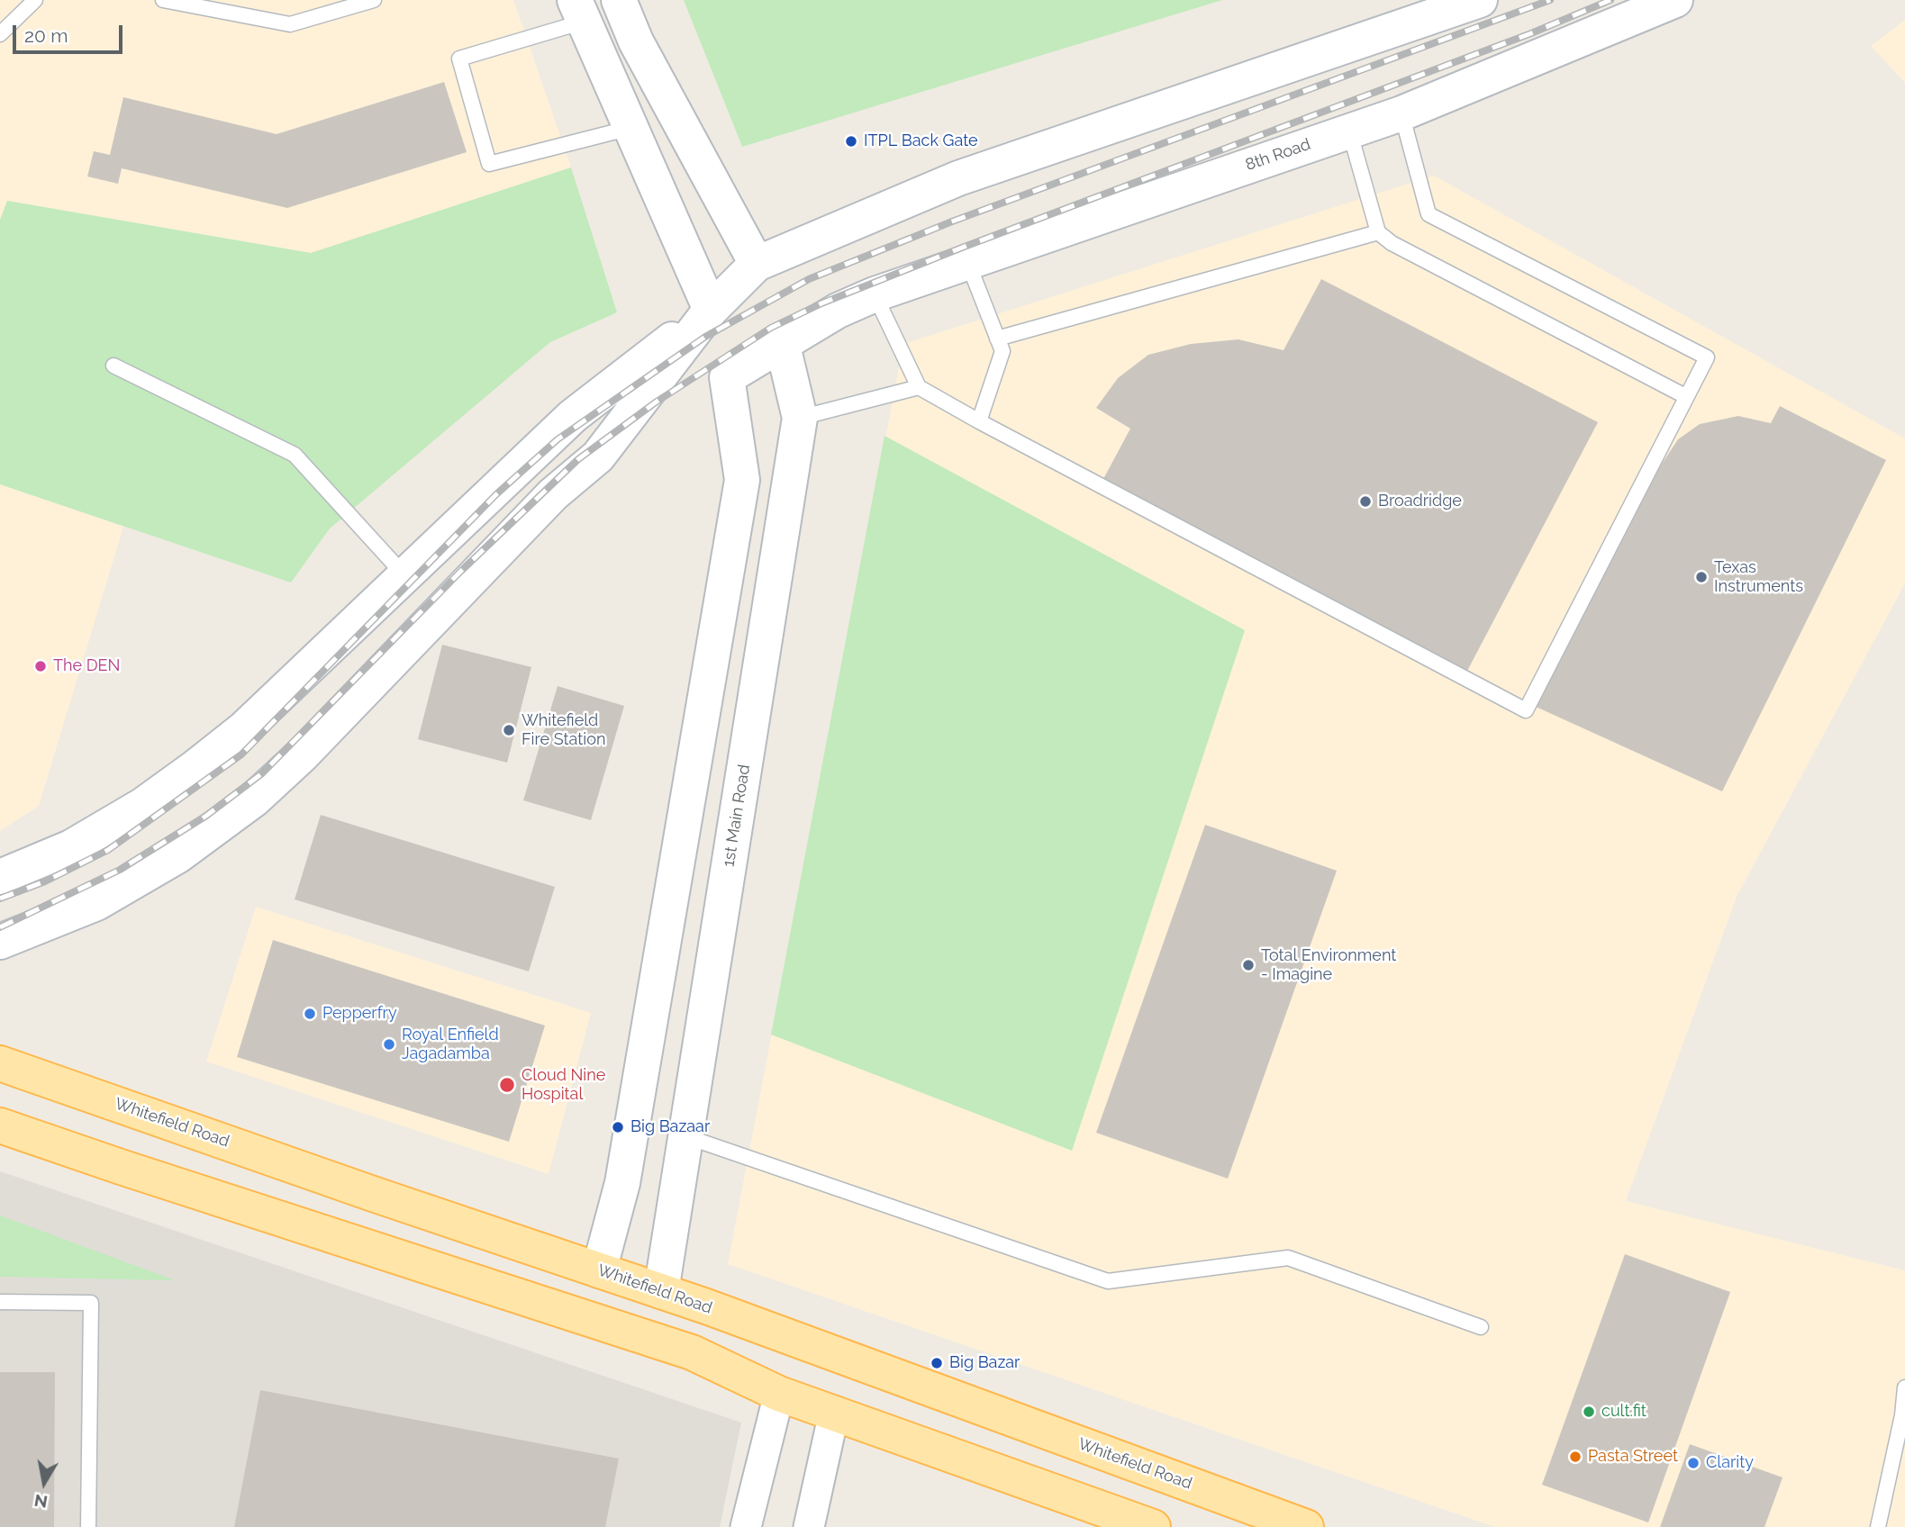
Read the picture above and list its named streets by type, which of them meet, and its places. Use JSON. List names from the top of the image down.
{
  "streets": {
    "main road": ["8th Road", "1st Main Road", "Whitefield Road"]
  },
  "crossings": [
    ["1st Main Road", "Whitefield Road"]
  ],
  "places": [
    "ITPL Back Gate",
    "Broadridge",
    "Texas Instruments",
    "The DEN",
    "Whitefield Fire Station",
    "Total Environment - Imagine",
    "Pepperfry",
    "Royal Enfield Jagadamba",
    "Cloud Nine Hospital",
    "Big Bazaar",
    "Big Bazar",
    "cult.fit",
    "Pasta Street",
    "Clarity"
  ],
  "scale_bar": "20 m",
  "north": "bottom"
}
